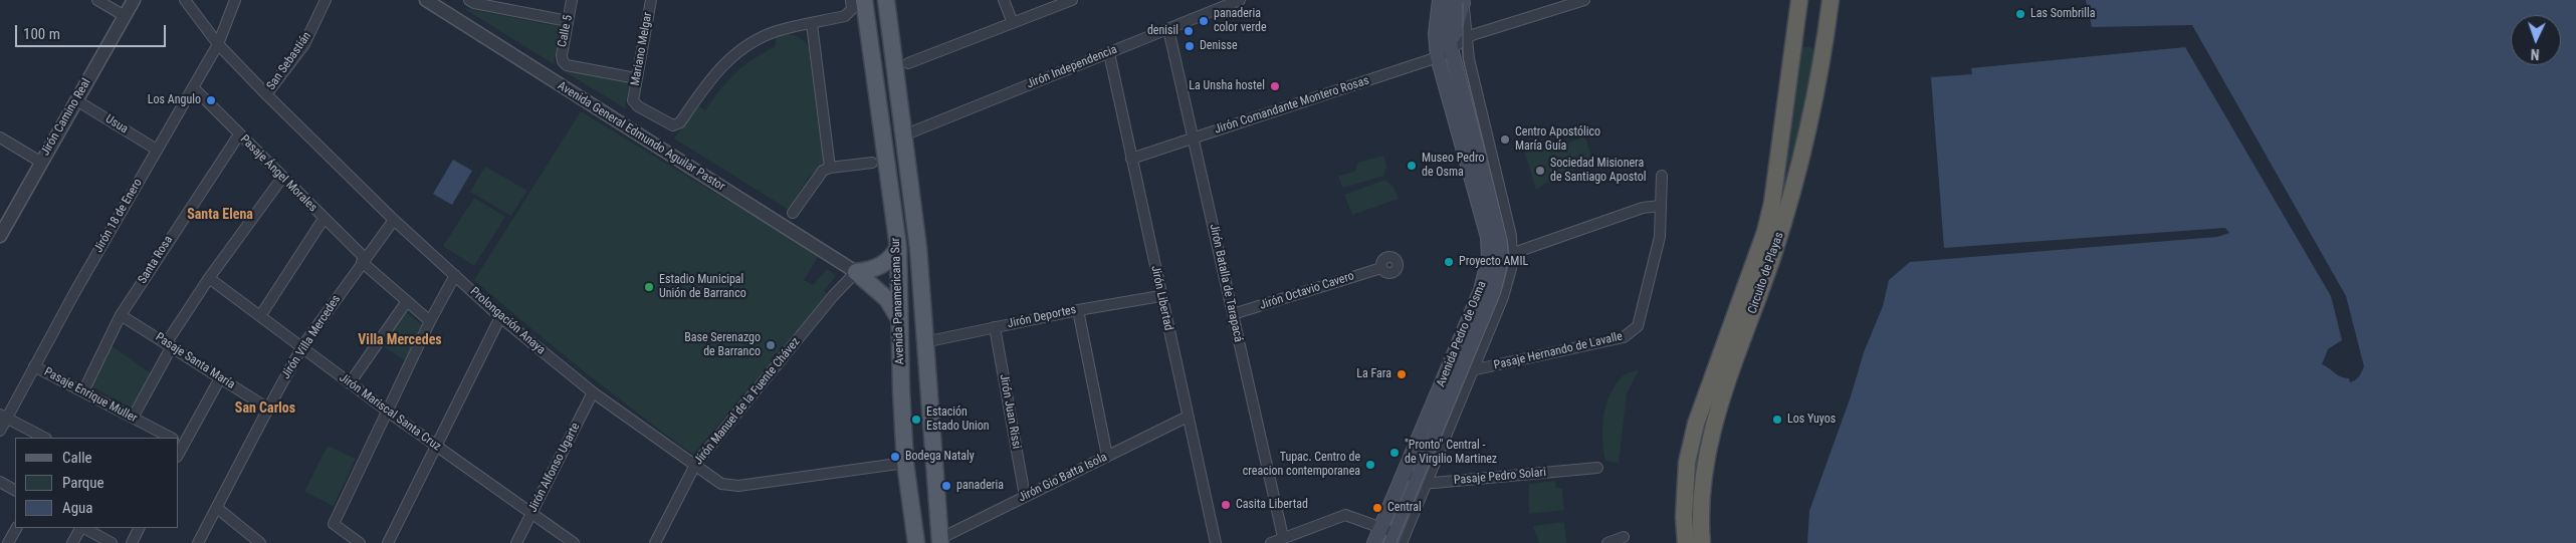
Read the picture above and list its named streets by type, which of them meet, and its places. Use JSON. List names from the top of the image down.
{
  "streets": {
    "highway": ["Circuito de Playas"],
    "main road": ["Avenida Panamericana Sur", "Avenida Pedro de Osma"],
    "street": [
      "Calle 5",
      "Mariano Melgar",
      "San Sebastián",
      "Jirón Independencia",
      "Jirón Comandante Montero Rosas",
      "Jirón Camino Real",
      "Usua",
      "Avenida General Edmundo Aguilar Pastor",
      "Pasaje Ángel Morales",
      "Jirón 18 de Enero",
      "Santa Rosa",
      "Jirón Batalla de Tarapacá",
      "Jirón Octavio Cavero",
      "Jirón Libertad",
      "Jirón Deportes",
      "Prolongación Anaya",
      "Jirón Villa Mercedes",
      "Pasaje Hernando de Lavalle",
      "Pasaje Santa María",
      "Pasaje Enrique Muller",
      "Jirón Manuel de la Fuente Chávez",
      "Jirón Juan Rissi",
      "Jirón Mariscal Santa Cruz",
      "Jirón Alfonso Ugarte",
      "Pasaje Pedro Solari",
      "Jirón Gio Batta Isola"
    ]
  },
  "crossings": [
    ["Calle 5", "Mariano Melgar"],
    ["San Sebastián", "Prolongación Anaya"],
    ["Jirón Independencia", "Jirón Batalla de Tarapacá"],
    ["Jirón Independencia", "Jirón Libertad"],
    ["Jirón Independencia", "Avenida Panamericana Sur"],
    ["Jirón Comandante Montero Rosas", "Jirón Batalla de Tarapacá"],
    ["Jirón Comandante Montero Rosas", "Jirón Libertad"],
    ["Jirón Comandante Montero Rosas", "Avenida Pedro de Osma"],
    ["Jirón Camino Real", "Usua"],
    ["Usua", "Jirón 18 de Enero"],
    ["Avenida General Edmundo Aguilar Pastor", "Jirón Manuel de la Fuente Chávez"],
    ["Pasaje Ángel Morales", "Jirón 18 de Enero"],
    ["Pasaje Ángel Morales", "Santa Rosa"],
    ["Pasaje Ángel Morales", "Jirón Villa Mercedes"],
    ["Jirón 18 de Enero", "Prolongación Anaya"],
    ["Jirón 18 de Enero", "Pasaje Enrique Muller"],
    ["Santa Rosa", "Pasaje Santa María"],
    ["Santa Rosa", "Pasaje Enrique Muller"],
    ["Jirón Batalla de Tarapacá", "Jirón Octavio Cavero"],
    ["Jirón Libertad", "Jirón Deportes"],
    ["Jirón Libertad", "Jirón Gio Batta Isola"],
    ["Avenida Panamericana Sur", "Jirón Deportes"],
    ["Avenida Panamericana Sur", "Prolongación Anaya"],
    ["Avenida Panamericana Sur", "Jirón Gio Batta Isola"],
    ["Jirón Deportes", "Jirón Juan Rissi"],
    ["Prolongación Anaya", "Jirón Villa Mercedes"],
    ["Prolongación Anaya", "Jirón Manuel de la Fuente Chávez"],
    ["Prolongación Anaya", "Jirón Alfonso Ugarte"],
    ["Avenida Pedro de Osma", "Pasaje Hernando de Lavalle"],
    ["Avenida Pedro de Osma", "Pasaje Pedro Solari"],
    ["Jirón Villa Mercedes", "Pasaje Santa María"],
    ["Jirón Villa Mercedes", "Jirón Mariscal Santa Cruz"],
    ["Jirón Juan Rissi", "Jirón Gio Batta Isola"],
    ["Jirón Mariscal Santa Cruz", "Jirón Alfonso Ugarte"]
  ],
  "districts": ["Santa Elena", "Villa Mercedes", "San Carlos"],
  "places": [
    "Las Sombrilla",
    "panaderia color verde",
    "denisil",
    "Denisse",
    "La Unsha hostel",
    "Los Angulo",
    "Centro Apostólico María Guía",
    "Museo Pedro de Osma",
    "Sociedad Misionera de Santiago Apostol",
    "Proyecto AMIL",
    "Estadio Municipal Unión de Barranco",
    "Base Serenazgo de Barranco",
    "La Fara",
    "Estación Estado Union",
    "Los Yuyos",
    "\"Pronto\" Central - de Virgilio Martinez",
    "Bodega Nataly",
    "Tupac. Centro de creacion contemporanea",
    "panaderia",
    "Casita Libertad",
    "Central"
  ],
  "legend": ["Calle", "Parque", "Agua"],
  "scale_bar": "100 m",
  "north": "bottom"
}
